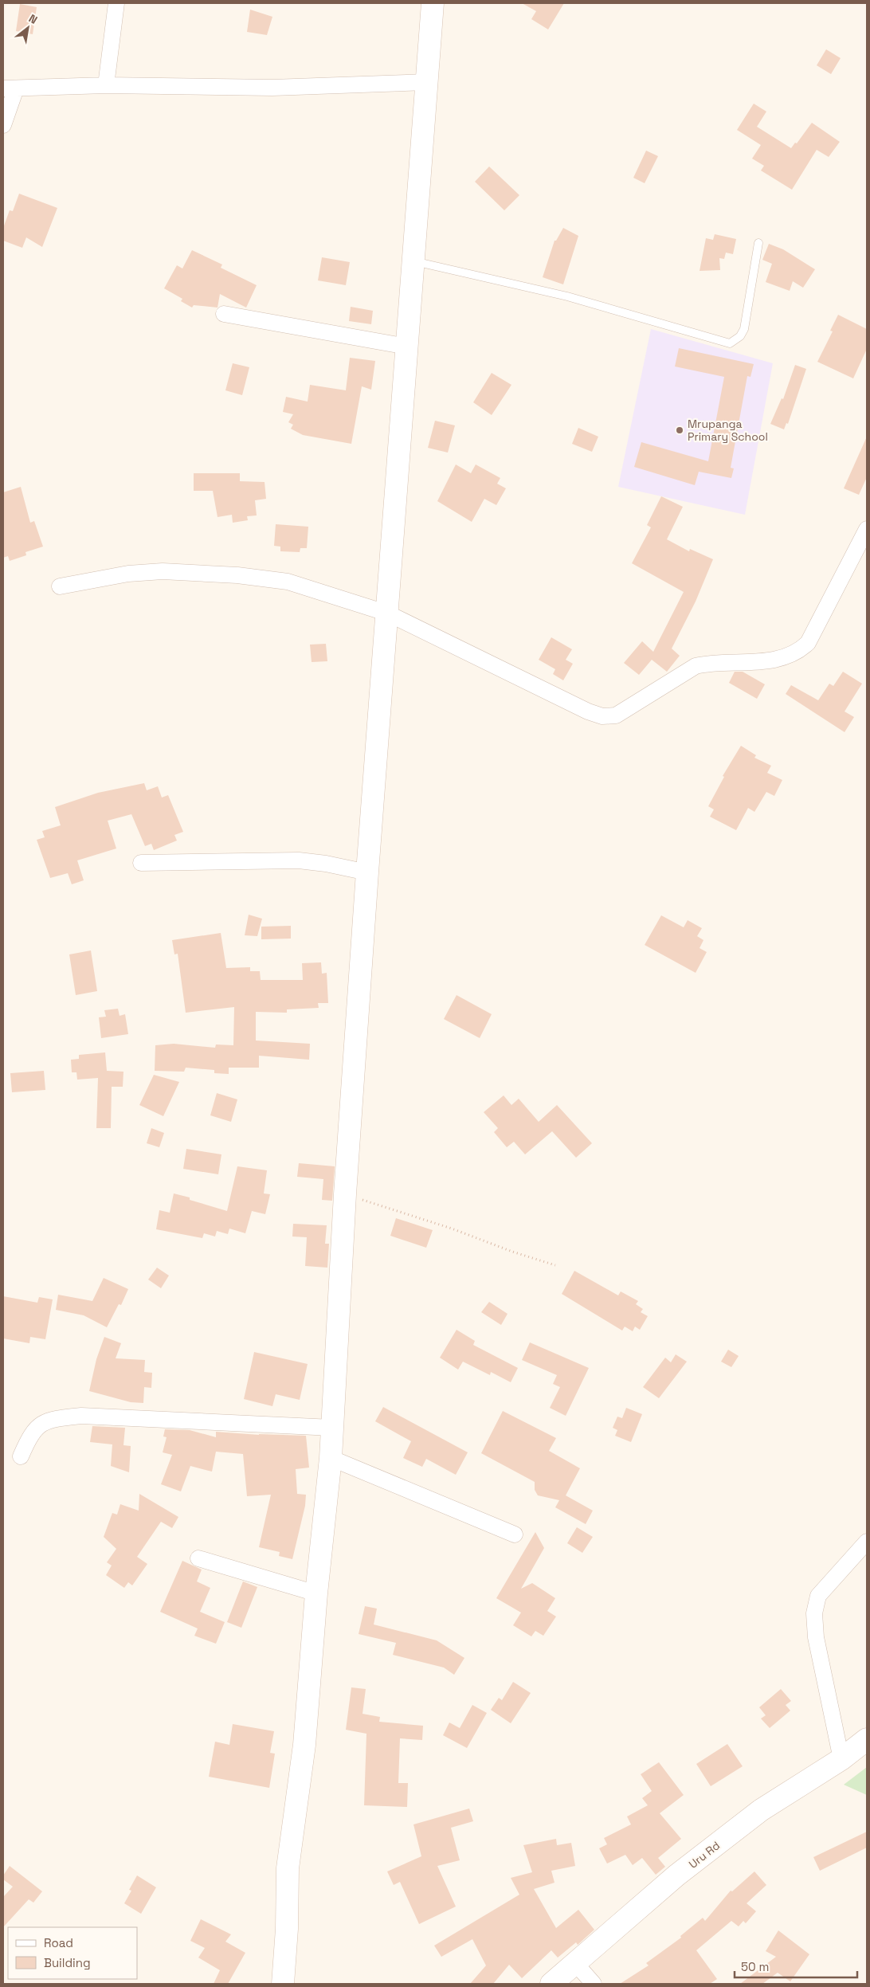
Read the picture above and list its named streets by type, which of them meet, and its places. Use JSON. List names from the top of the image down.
{
  "streets": {
    "street": ["Uru Rd"]
  },
  "places": ["Mrupanga Primary School"],
  "legend": ["Road", "Building"],
  "scale_bar": "50 m",
  "north": "top right"
}
